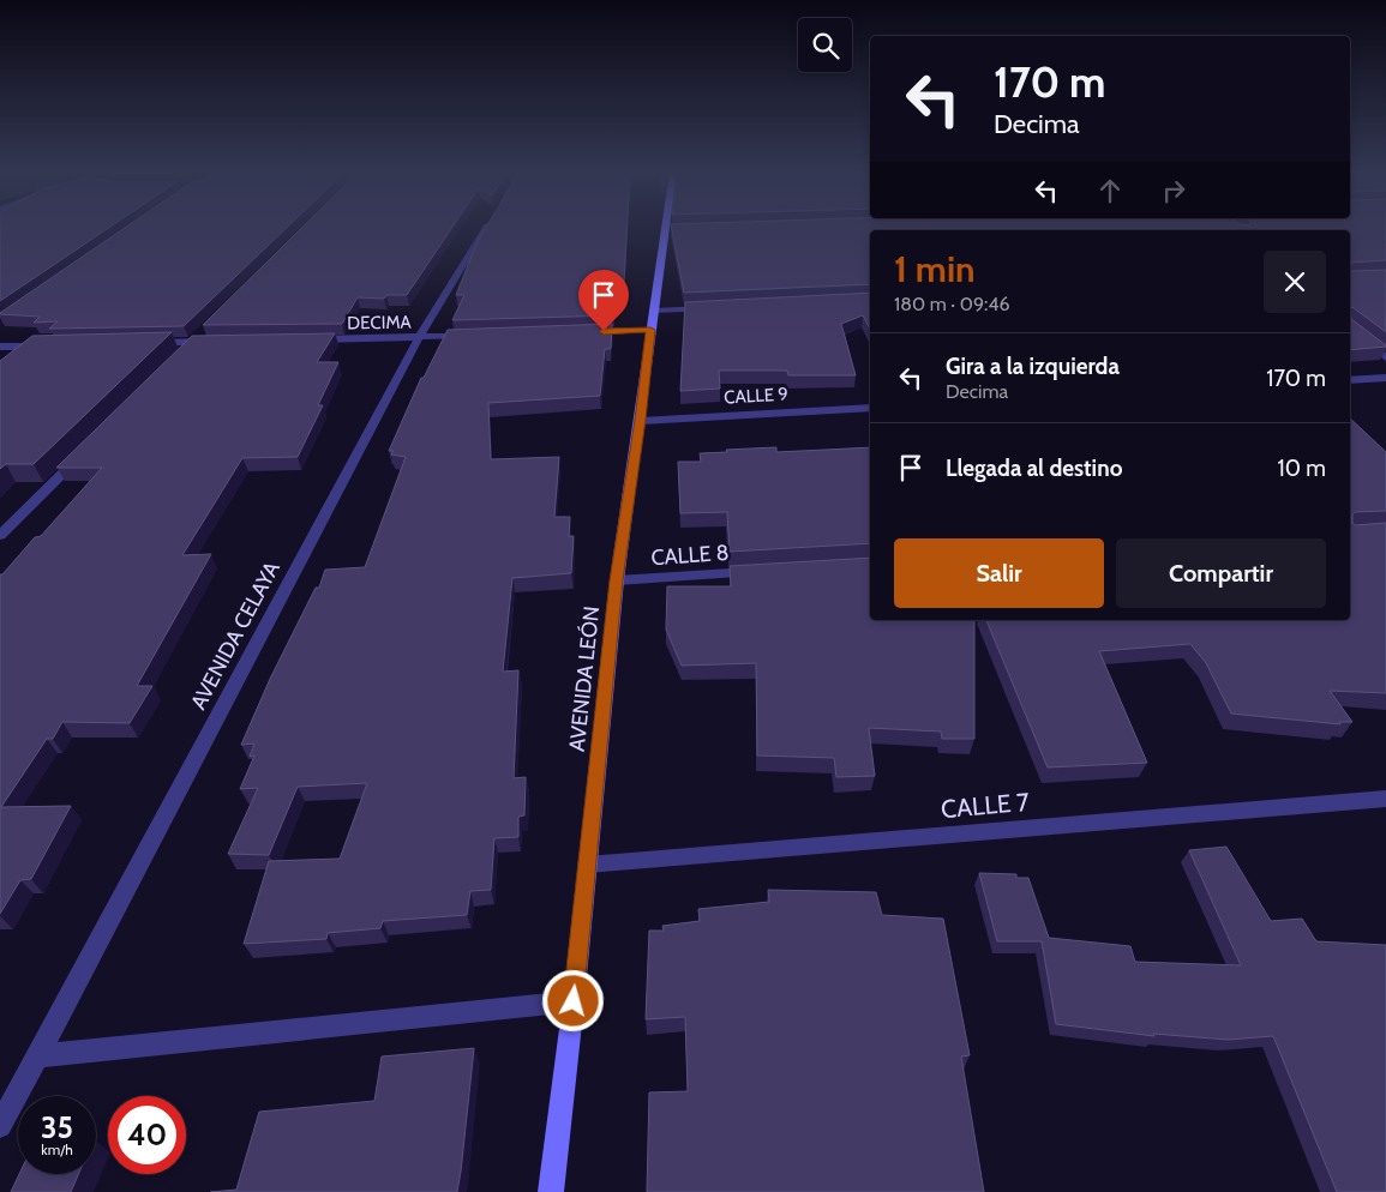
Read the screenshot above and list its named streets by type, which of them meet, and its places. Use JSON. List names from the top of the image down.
{
  "streets": {
    "street": [
      "DECIMA",
      "CALLE 9",
      "CALLE 8",
      "AVENIDA CELAYA",
      "AVENIDA LEÓN",
      "CALLE 7"
    ]
  },
  "crossings": [
    ["DECIMA", "AVENIDA CELAYA"],
    ["CALLE 9", "AVENIDA LEÓN"],
    ["CALLE 8", "AVENIDA LEÓN"],
    ["AVENIDA LEÓN", "CALLE 7"]
  ],
  "page": {
    "turn": ["170 m", "Decima"],
    "heading": ["1 min", "180 m · 09:46"],
    "list": [
      {
        "name": "Gira a la izquierda",
        "note": "Decima",
        "value": "170 m"
      },
      {
        "name": "Llegada al destino",
        "value": "10 m"
      }
    ],
    "buttons": ["Salir", "Compartir"],
    "speed": "35 km/h",
    "limit": "40"
  }
}
